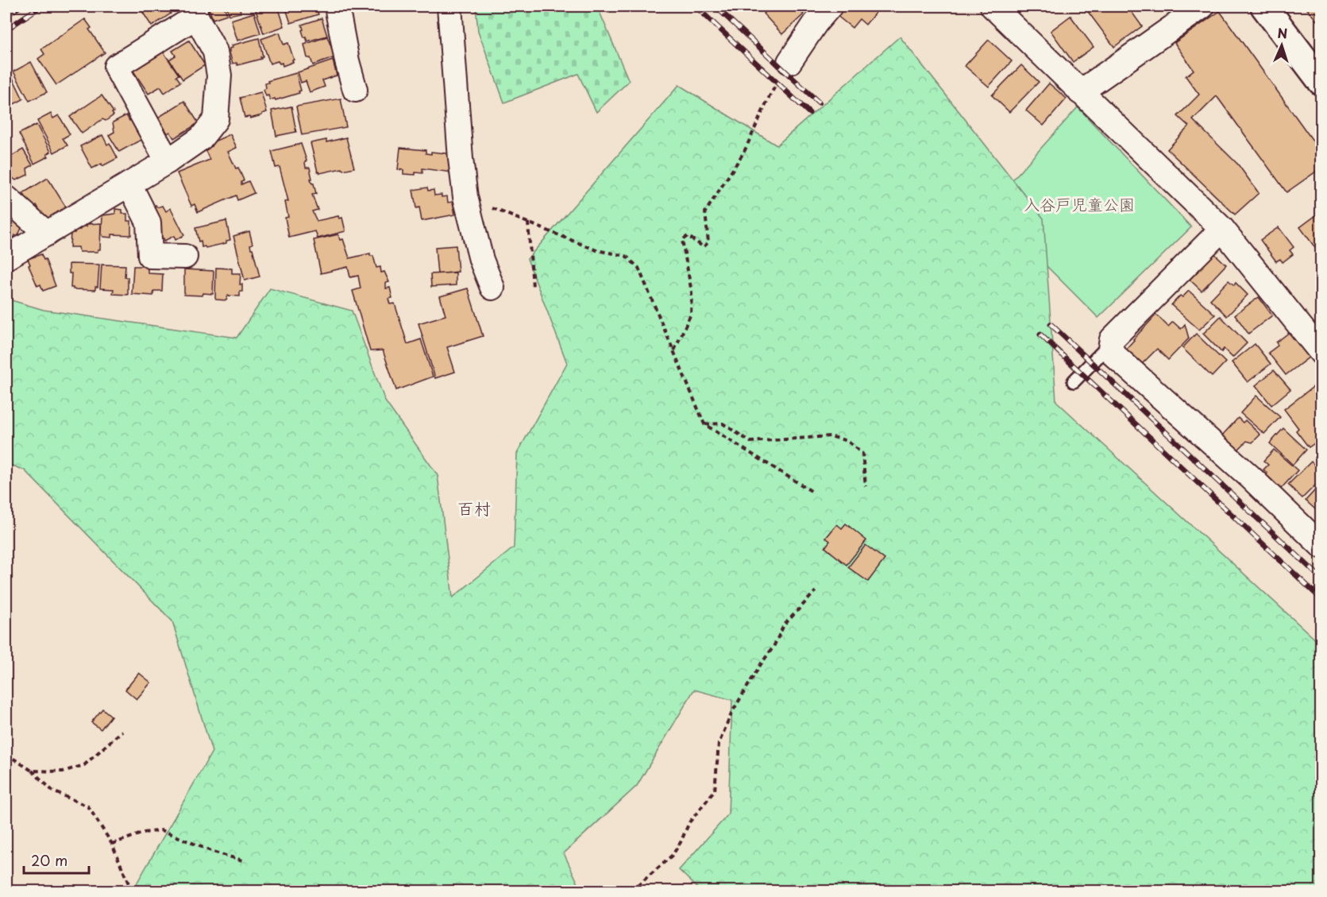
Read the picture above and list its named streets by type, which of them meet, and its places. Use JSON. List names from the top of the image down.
{
  "districts": ["百村"],
  "parks": ["入谷戸児童公園"],
  "scale_bar": "20 m",
  "north": "top"
}
